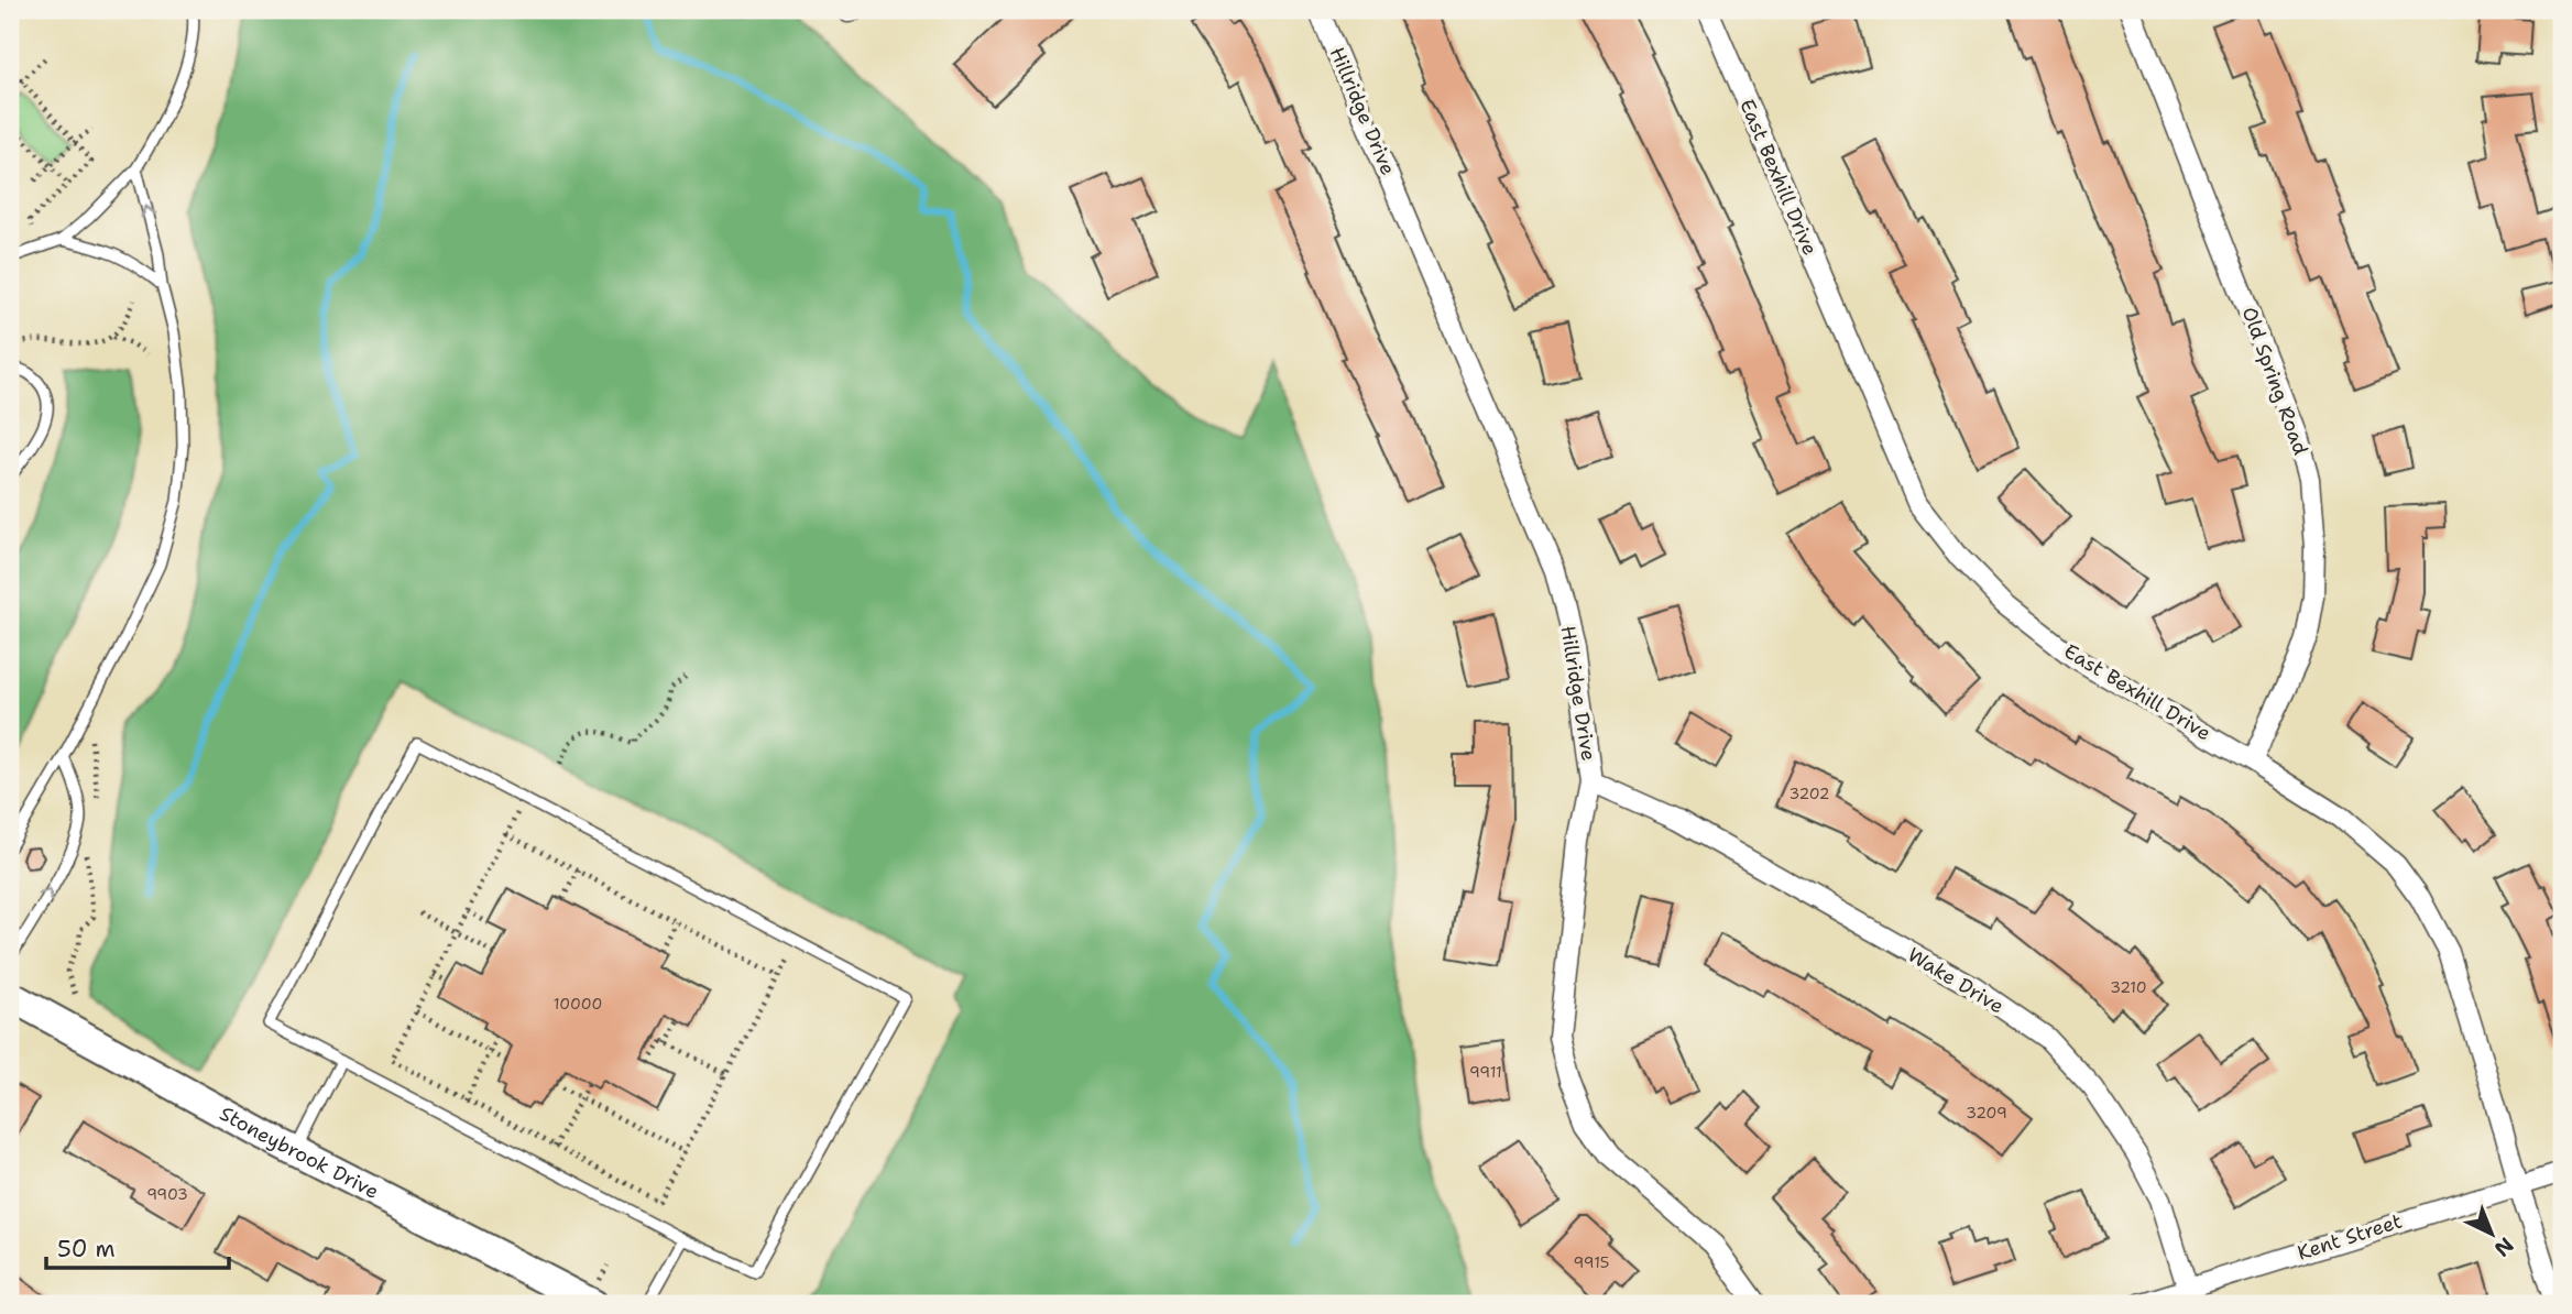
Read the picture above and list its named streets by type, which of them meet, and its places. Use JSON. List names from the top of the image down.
{
  "streets": {
    "street": [
      "Hillridge Drive",
      "East Bexhill Drive",
      "Old Spring Road",
      "Wake Drive",
      "Stoneybrook Drive",
      "Kent Street"
    ]
  },
  "crossings": [
    ["Hillridge Drive", "Wake Drive"],
    ["East Bexhill Drive", "Old Spring Road"],
    ["East Bexhill Drive", "Kent Street"],
    ["Wake Drive", "Kent Street"]
  ],
  "house_numbers": [
    "3202",
    "3210",
    "10000",
    "9911",
    "3209",
    "9903",
    "9915"
  ],
  "scale_bar": "50 m",
  "north": "bottom right"
}
